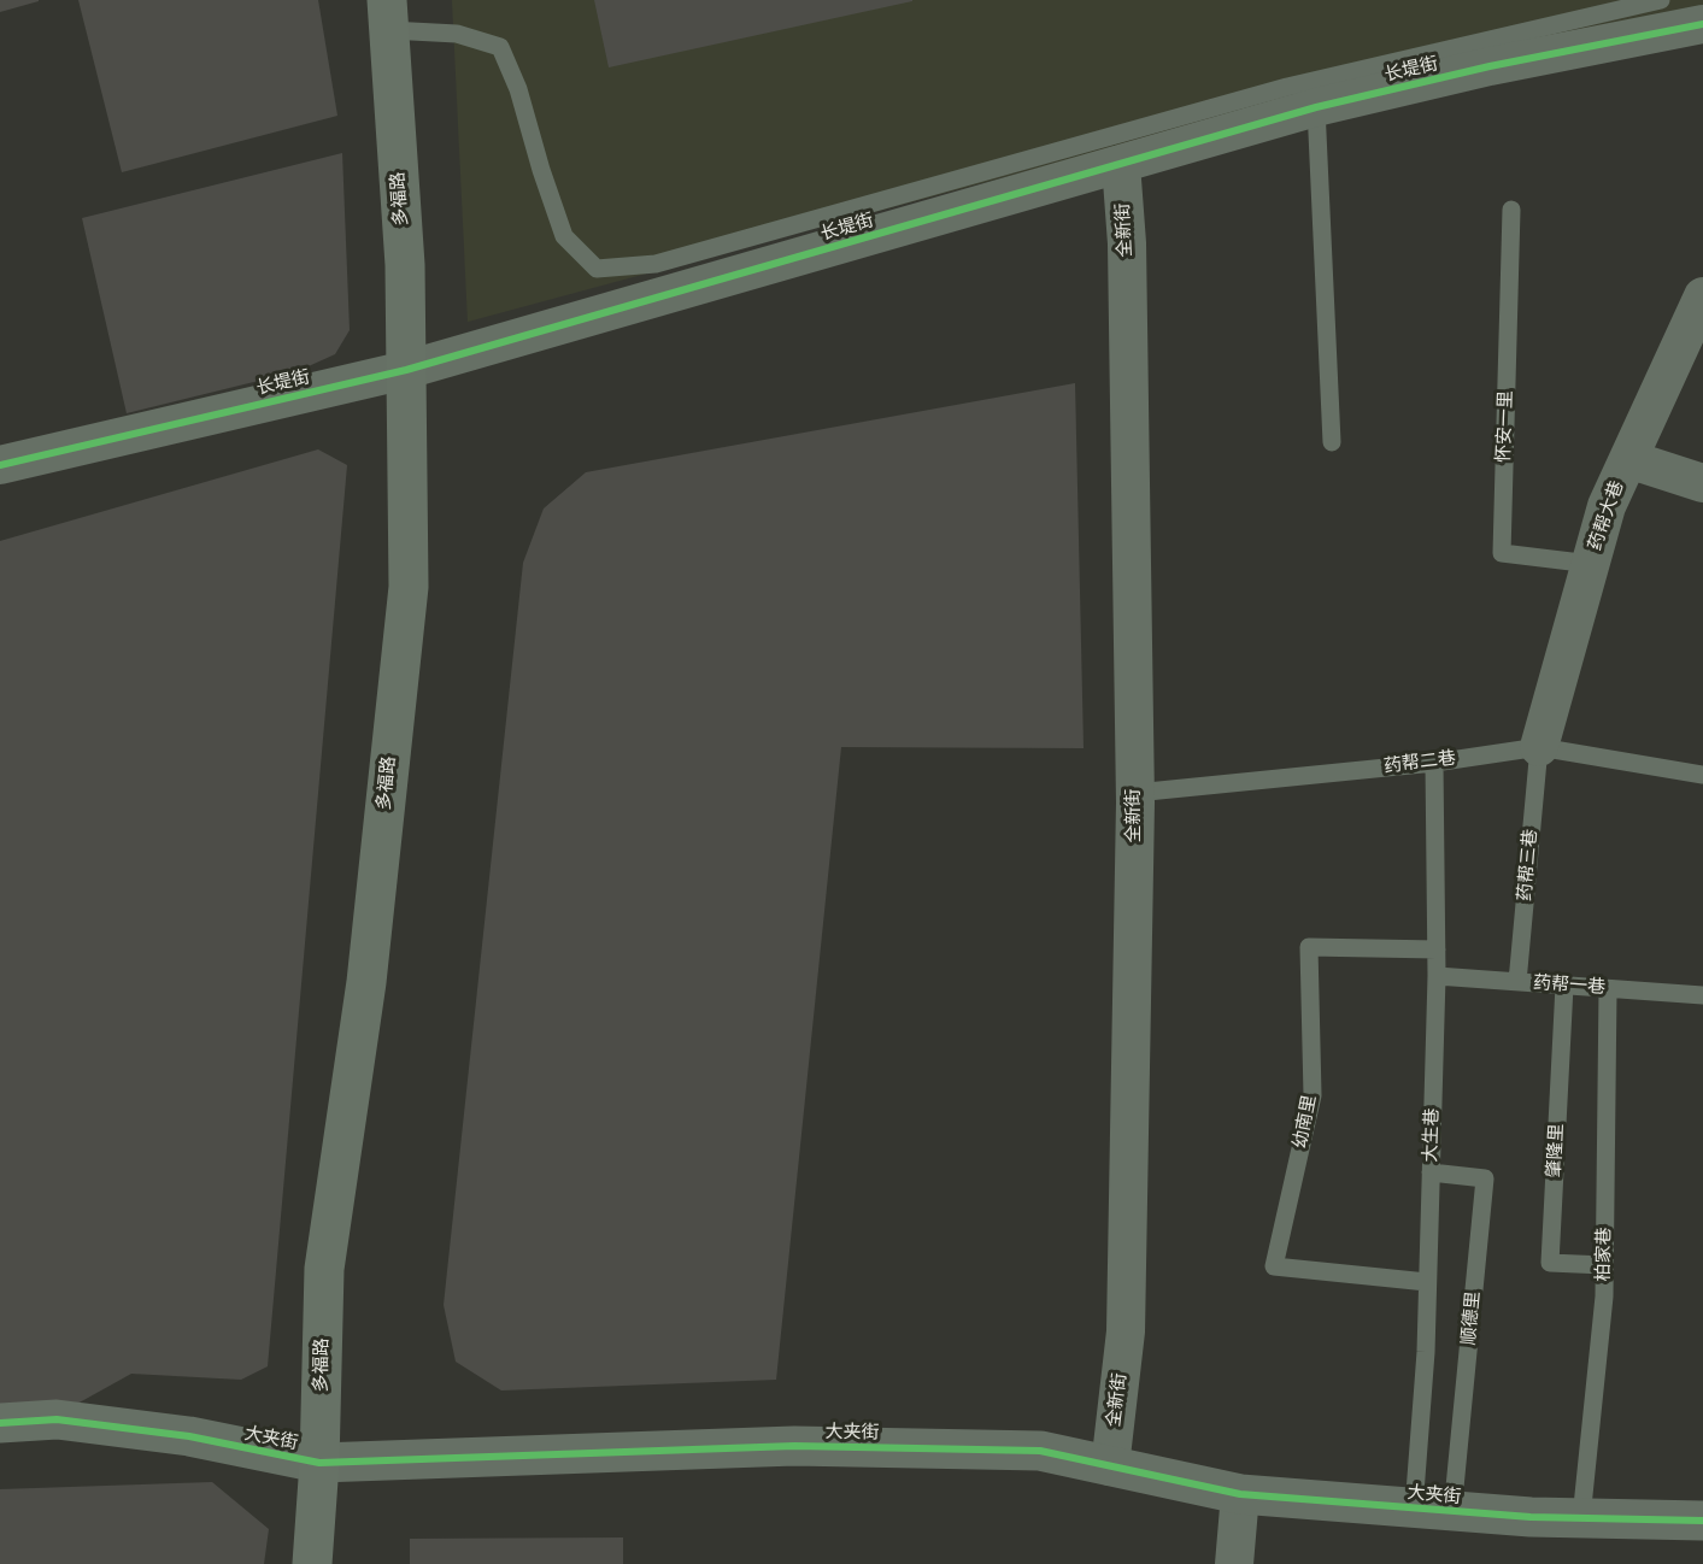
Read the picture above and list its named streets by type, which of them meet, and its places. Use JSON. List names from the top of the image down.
{
  "streets": {
    "main road": ["多福路"],
    "street": [
      "长堤街",
      "全新街",
      "药帮大巷",
      "大夹街"
    ],
    "lane": [
      "怀安一里",
      "药帮二巷",
      "药帮三巷",
      "药帮一巷",
      "幼南里",
      "大生巷",
      "肇隆里",
      "柏家巷",
      "顺德里"
    ]
  },
  "crossings": [
    ["长堤街", "多福路"],
    ["长堤街", "全新街"],
    ["多福路", "大夹街"],
    ["全新街", "药帮二巷"],
    ["全新街", "大夹街"],
    ["怀安一里", "药帮大巷"],
    ["药帮大巷", "药帮二巷"],
    ["药帮大巷", "药帮三巷"],
    ["药帮二巷", "药帮三巷"],
    ["药帮二巷", "大生巷"],
    ["药帮三巷", "药帮一巷"],
    ["药帮一巷", "大生巷"],
    ["药帮一巷", "肇隆里"],
    ["药帮一巷", "柏家巷"],
    ["幼南里", "大生巷"],
    ["大生巷", "顺德里"],
    ["大生巷", "大夹街"],
    ["肇隆里", "柏家巷"],
    ["柏家巷", "大夹街"],
    ["顺德里", "大夹街"]
  ]
}
